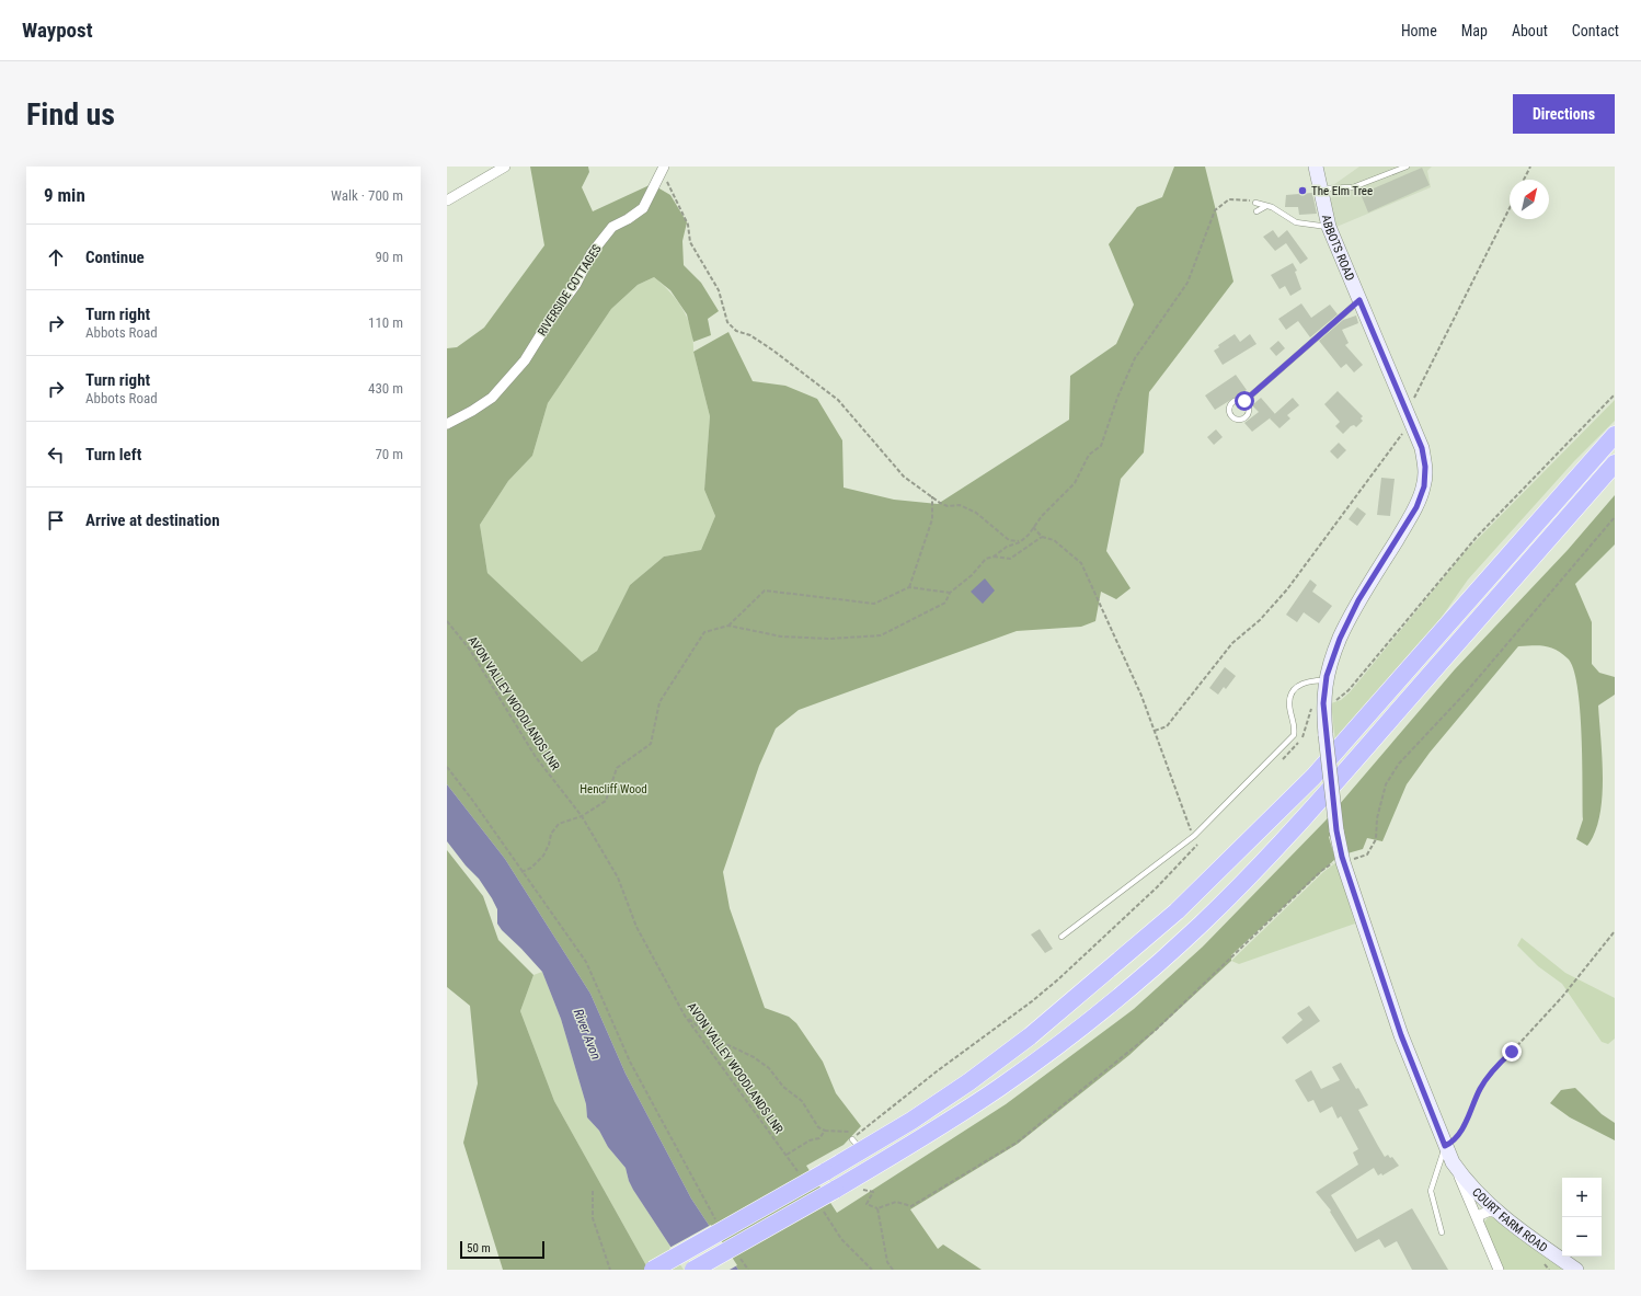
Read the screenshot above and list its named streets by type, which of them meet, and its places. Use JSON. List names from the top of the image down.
{
  "streets": {
    "street": ["ABBOTS ROAD", "RIVERSIDE COTTAGES", "COURT FARM ROAD"],
    "path": ["AVON VALLEY WOODLANDS LNR"]
  },
  "crossings": [
    ["ABBOTS ROAD", "COURT FARM ROAD"]
  ],
  "water": ["River Avon"],
  "parks": ["Hencliff Wood"],
  "places": ["The Elm Tree"],
  "scale_bar": "50 m",
  "north": "top right",
  "page": {
    "header": "Waypost",
    "nav": [
      "Home",
      "Map",
      "About",
      "Contact"
    ],
    "buttons": "Directions",
    "title": "Find us",
    "heading": ["9 min", "Walk · 700 m"],
    "list": [
      ["Continue", "90 m"],
      ["Turn right", "Abbots Road", "110 m"],
      ["Turn right", "Abbots Road", "430 m"],
      ["Turn left", "70 m"],
      "Arrive at destination"
    ],
    "map_buttons": ["+", "−"],
    "scale": "50 m"
  }
}
